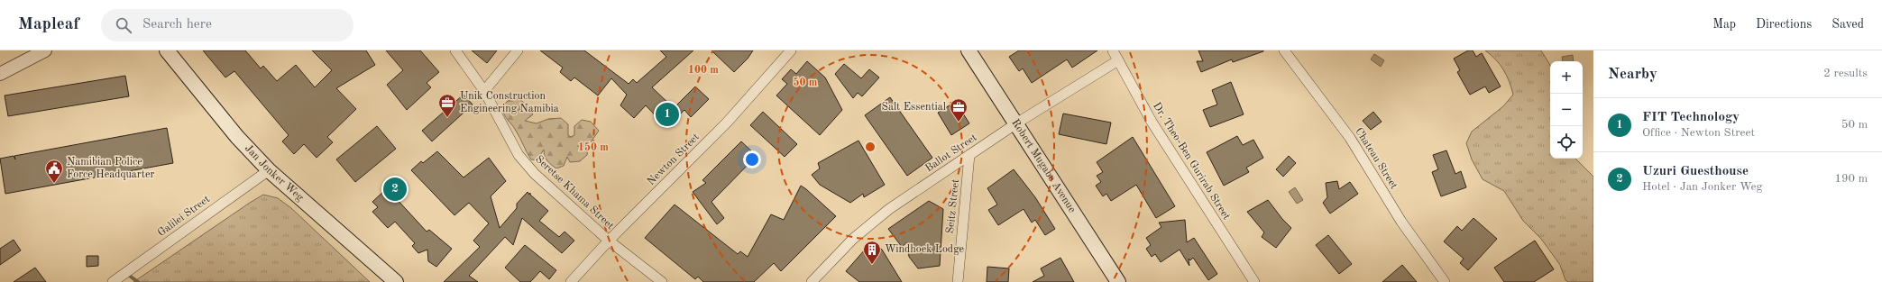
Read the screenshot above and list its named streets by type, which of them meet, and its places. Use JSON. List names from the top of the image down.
{
  "streets": {
    "main road": ["Robert Mugabe Avenue", "Jan Jonker Weg"],
    "street": [
      "Ballot Street",
      "Chateau Street",
      "Newton Street",
      "Dr. Theo-Ben Gurirab Street",
      "Seretse Khama Street",
      "Seitz Street",
      "Galilei Street"
    ]
  },
  "crossings": [
    ["Ballot Street", "Dr. Theo-Ben Gurirab Street"],
    ["Ballot Street", "Robert Mugabe Avenue"],
    ["Ballot Street", "Seitz Street"],
    ["Newton Street", "Seretse Khama Street"],
    ["Jan Jonker Weg", "Galilei Street"]
  ],
  "places": {
    "office": ["Unik Construction Engineering Namibia", "Salt Essential"],
    "public building": ["Namibian Police Force Headquarter"],
    "building": ["Windhoek Lodge"]
  },
  "page": {
    "header": "Mapleaf",
    "search": "Search here",
    "nav": ["Map", "Directions", "Saved"],
    "heading": ["Nearby", "2 results"],
    "map_buttons": ["+", "−"],
    "list": [
      {
        "mark": "1",
        "name": "FIT Technology",
        "note": "Office · Newton Street",
        "value": "50 m"
      },
      {
        "mark": "2",
        "name": "Uzuri Guesthouse",
        "note": "Hotel · Jan Jonker Weg",
        "value": "190 m"
      }
    ],
    "pins": ["1", "2"]
  },
  "rings": ["100 m", "50 m", "150 m"]
}
